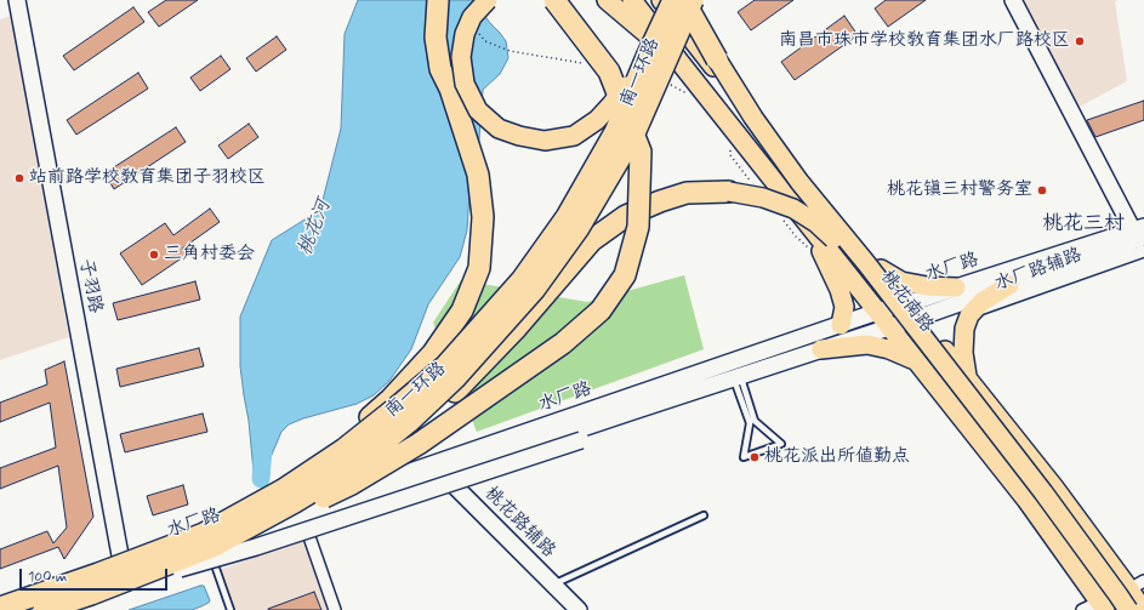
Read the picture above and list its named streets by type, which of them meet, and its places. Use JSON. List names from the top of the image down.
{
  "streets": {
    "highway": ["南一环路"],
    "main road": ["桃花南路"],
    "street": [
      "水厂路",
      "水厂路辅路",
      "子羽路",
      "桃花路辅路"
    ]
  },
  "crossings": [
    ["南一环路", "水厂路"],
    ["南一环路", "桃花南路"],
    ["水厂路", "水厂路辅路"],
    ["水厂路", "子羽路"],
    ["水厂路", "桃花南路"],
    ["水厂路", "桃花路辅路"]
  ],
  "districts": ["桃花三村"],
  "water": ["桃花河"],
  "places": [
    "南昌市珠市学校教育集团水厂路校区",
    "站前路学校教育集团子羽校区",
    "桃花镇三村警务室",
    "三角村委会",
    "桃花派出所值勤点"
  ],
  "scale_bar": "100 m"
}
